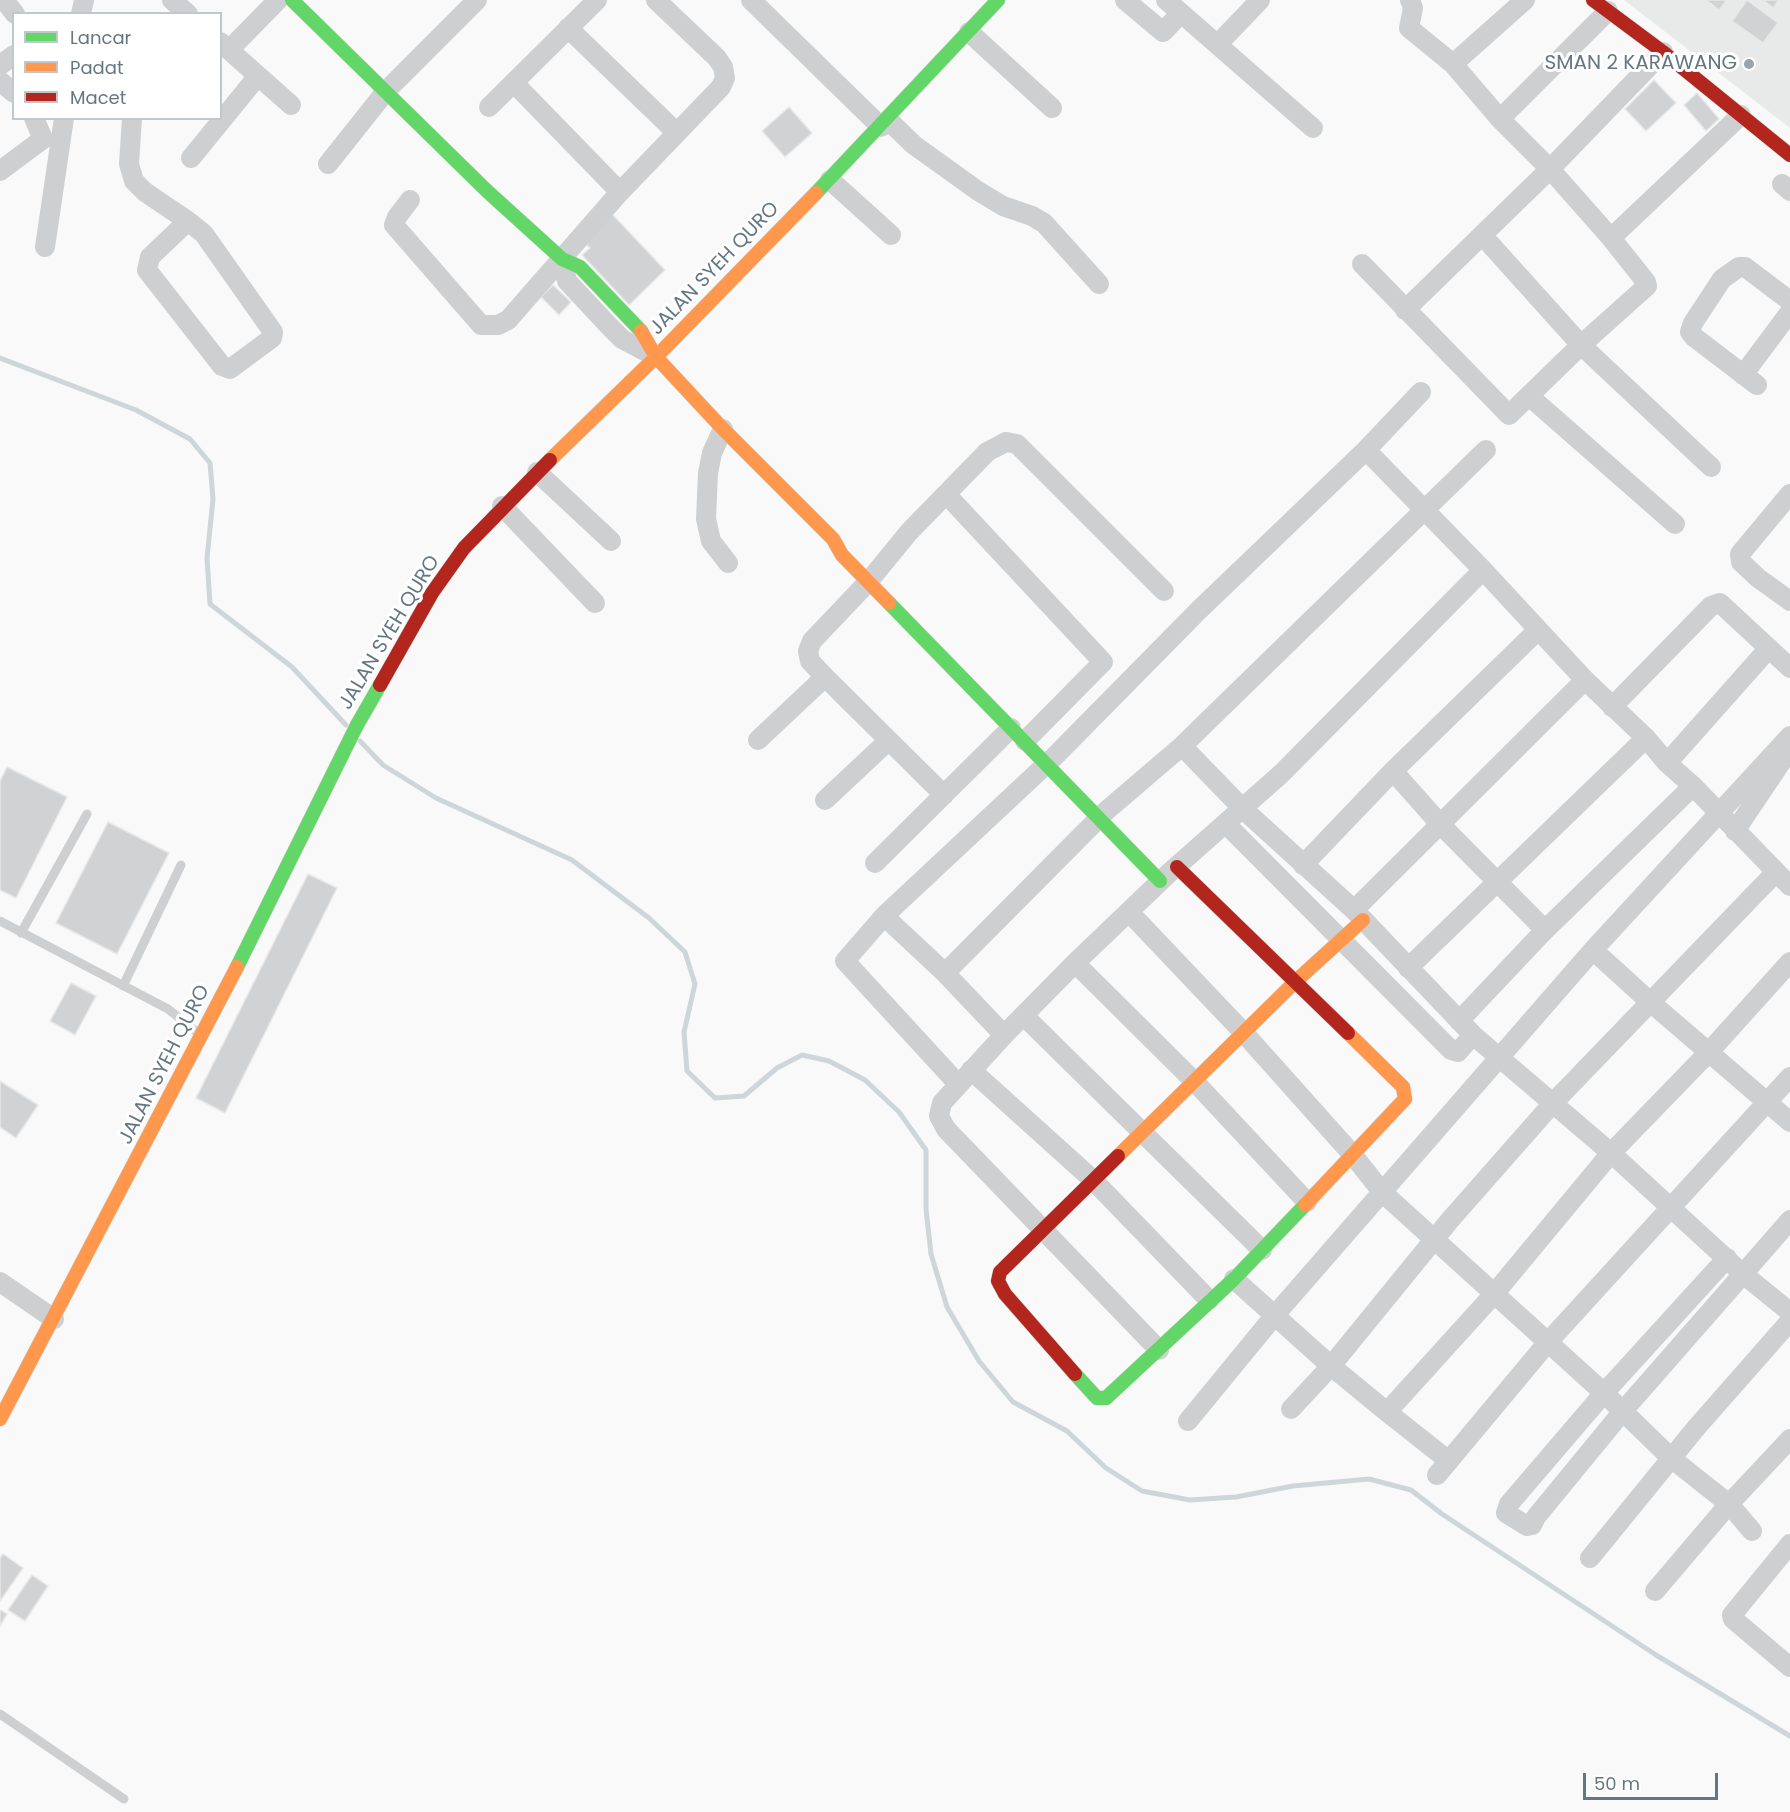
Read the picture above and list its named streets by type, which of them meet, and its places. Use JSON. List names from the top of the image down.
{
  "streets": {
    "street": ["JALAN SYEH QURO"]
  },
  "places": ["SMAN 2 KARAWANG"],
  "legend": ["Lancar", "Padat", "Macet"],
  "scale_bar": "50 m"
}
